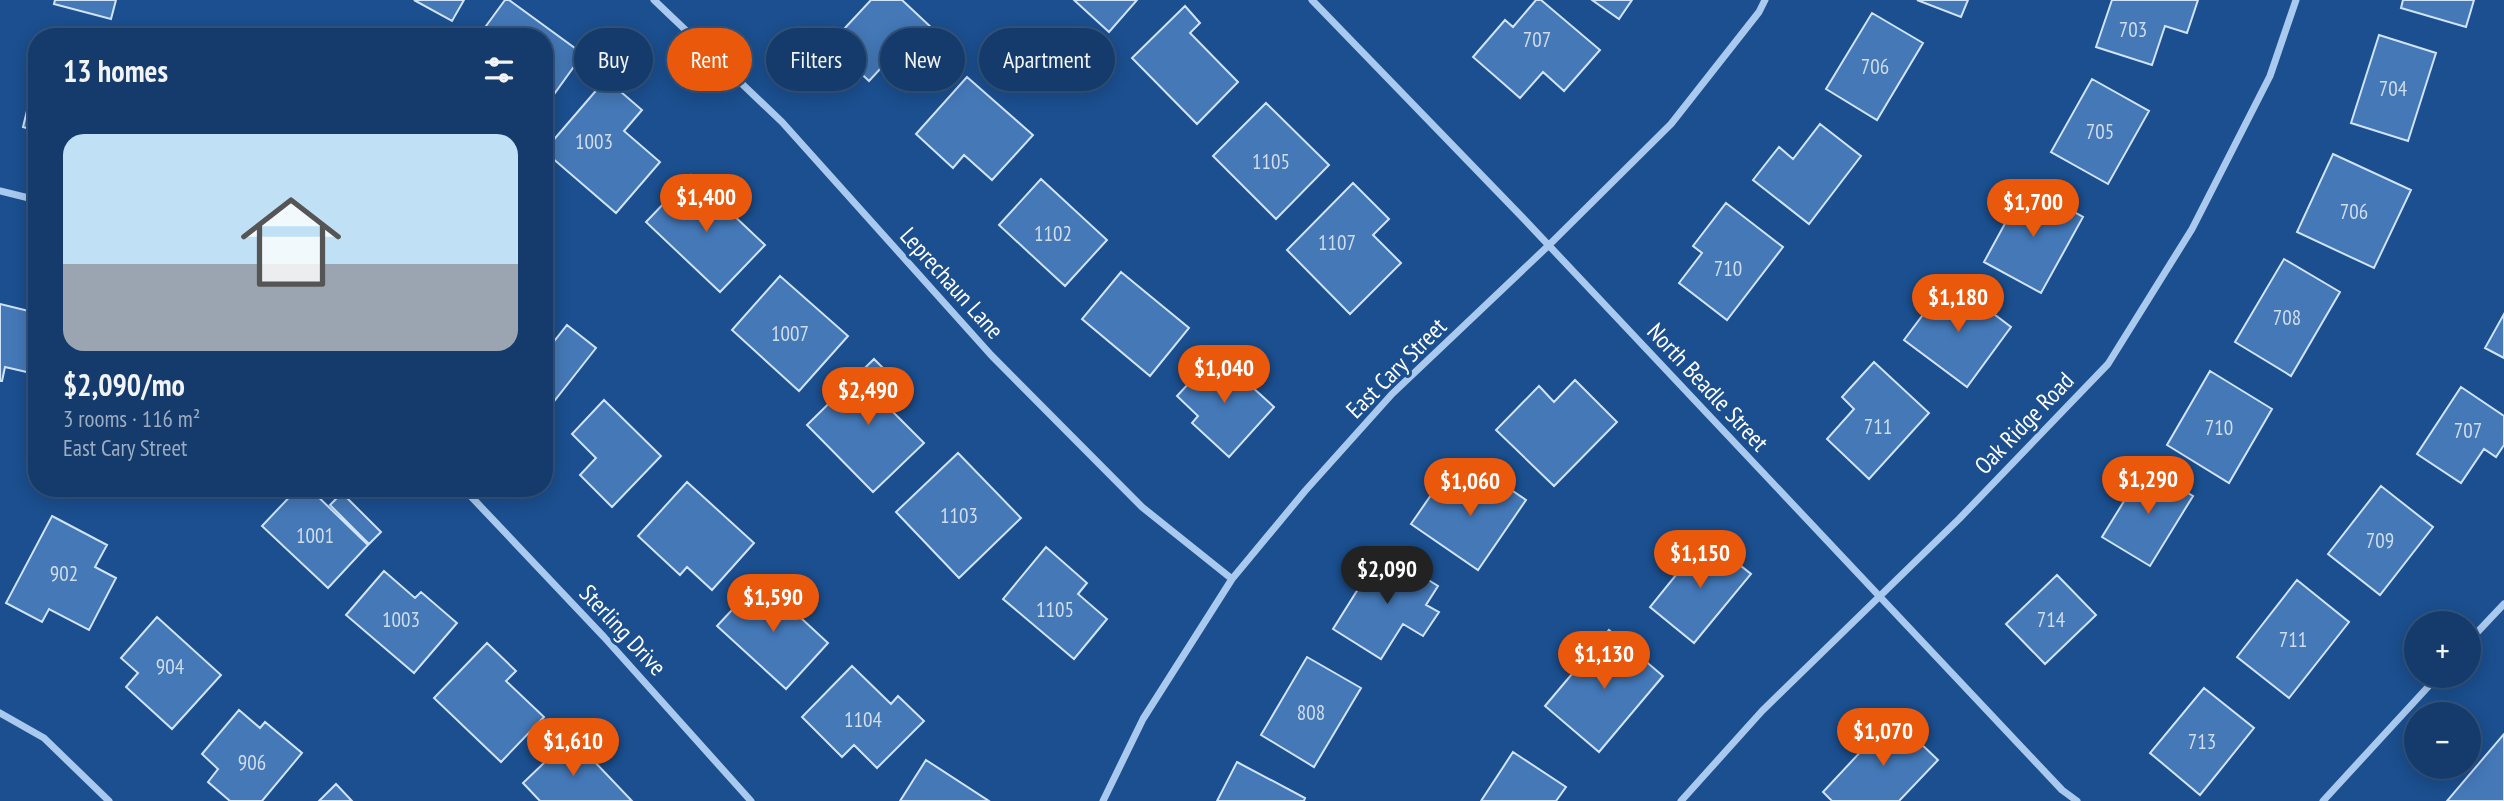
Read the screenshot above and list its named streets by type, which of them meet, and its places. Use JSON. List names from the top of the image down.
{
  "streets": {
    "street": [
      "Leprechaun Lane",
      "East Cary Street",
      "North Beadle Street",
      "Oak Ridge Road",
      "Sterling Drive"
    ]
  },
  "crossings": [
    ["Leprechaun Lane", "East Cary Street"],
    ["East Cary Street", "North Beadle Street"],
    ["North Beadle Street", "Oak Ridge Road"]
  ],
  "house_numbers": [
    "703",
    "707",
    "706",
    "704",
    "705",
    "1003",
    "1105",
    "706",
    "1102",
    "1107",
    "710",
    "708",
    "1007",
    "711",
    "710",
    "707",
    "1103",
    "1001",
    "709",
    "902",
    "1105",
    "1003",
    "714",
    "711",
    "904",
    "808",
    "1104",
    "713",
    "906"
  ],
  "page": {
    "chip": [
      "Buy",
      "Rent",
      "Filters",
      "New",
      "Apartment"
    ],
    "heading": "13 homes",
    "list": [
      {
        "name": "$2,090/mo",
        "note": "3 rooms · 116 m² · East Cary Street"
      }
    ],
    "price": [
      "$1,400",
      "$1,700",
      "$1,180",
      "$1,040",
      "$2,490",
      "$1,290",
      "$1,060",
      "$1,150",
      "$2,090",
      "$1,590",
      "$1,130",
      "$1,070",
      "$1,610"
    ],
    "map_buttons": ["+", "−"]
  }
}
